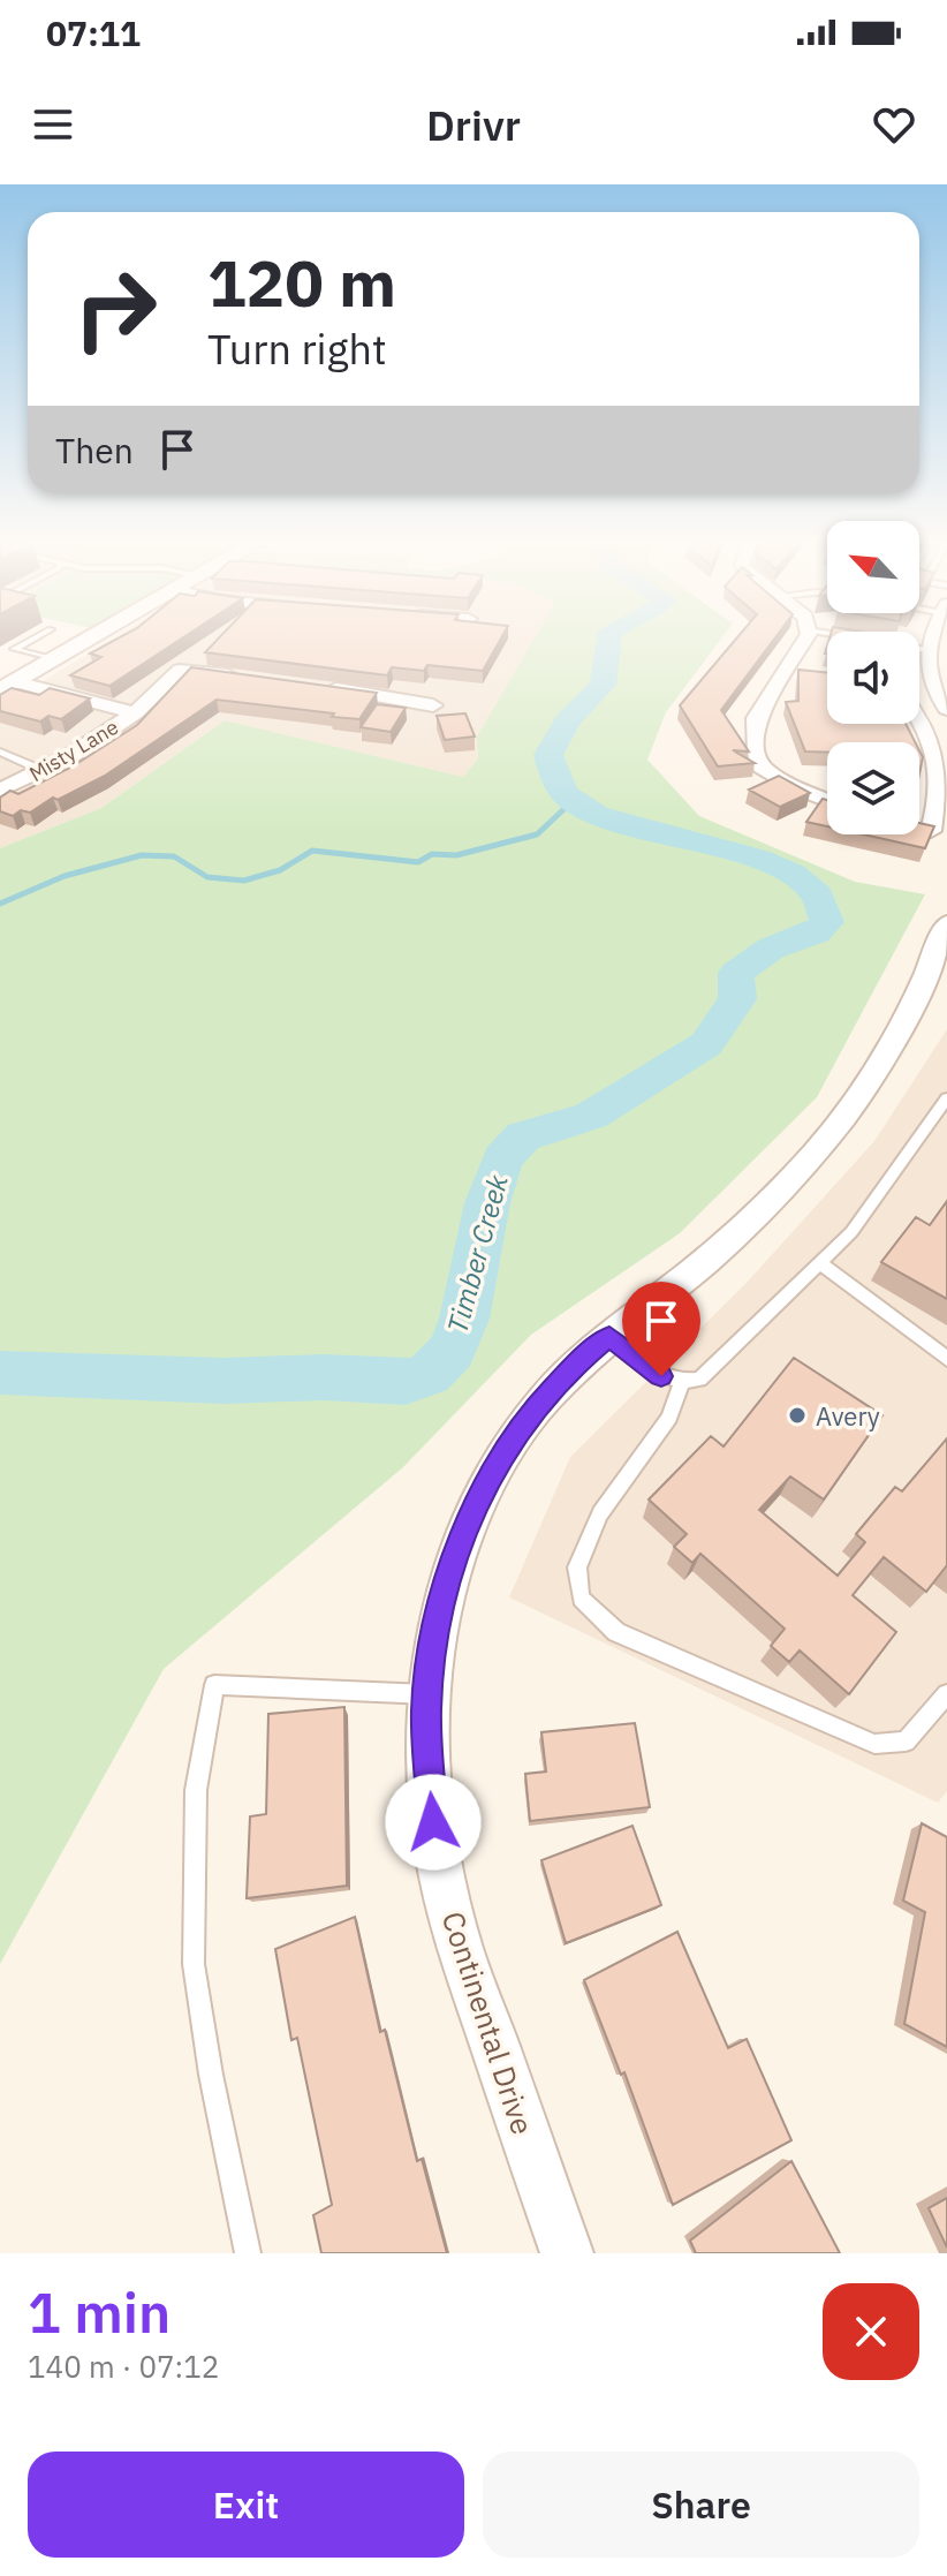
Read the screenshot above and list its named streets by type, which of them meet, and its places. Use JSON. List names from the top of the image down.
{
  "streets": {
    "street": ["Misty Lane", "Continental Drive"]
  },
  "water": ["Timber Creek"],
  "places": ["Avery"],
  "north": "top left",
  "page": {
    "status": "07:11",
    "header": "Drivr",
    "turn": ["120 m", "Turn right"],
    "then": "Then",
    "heading": ["1 min", "140 m · 07:12"],
    "buttons": ["Exit", "Share"]
  }
}
